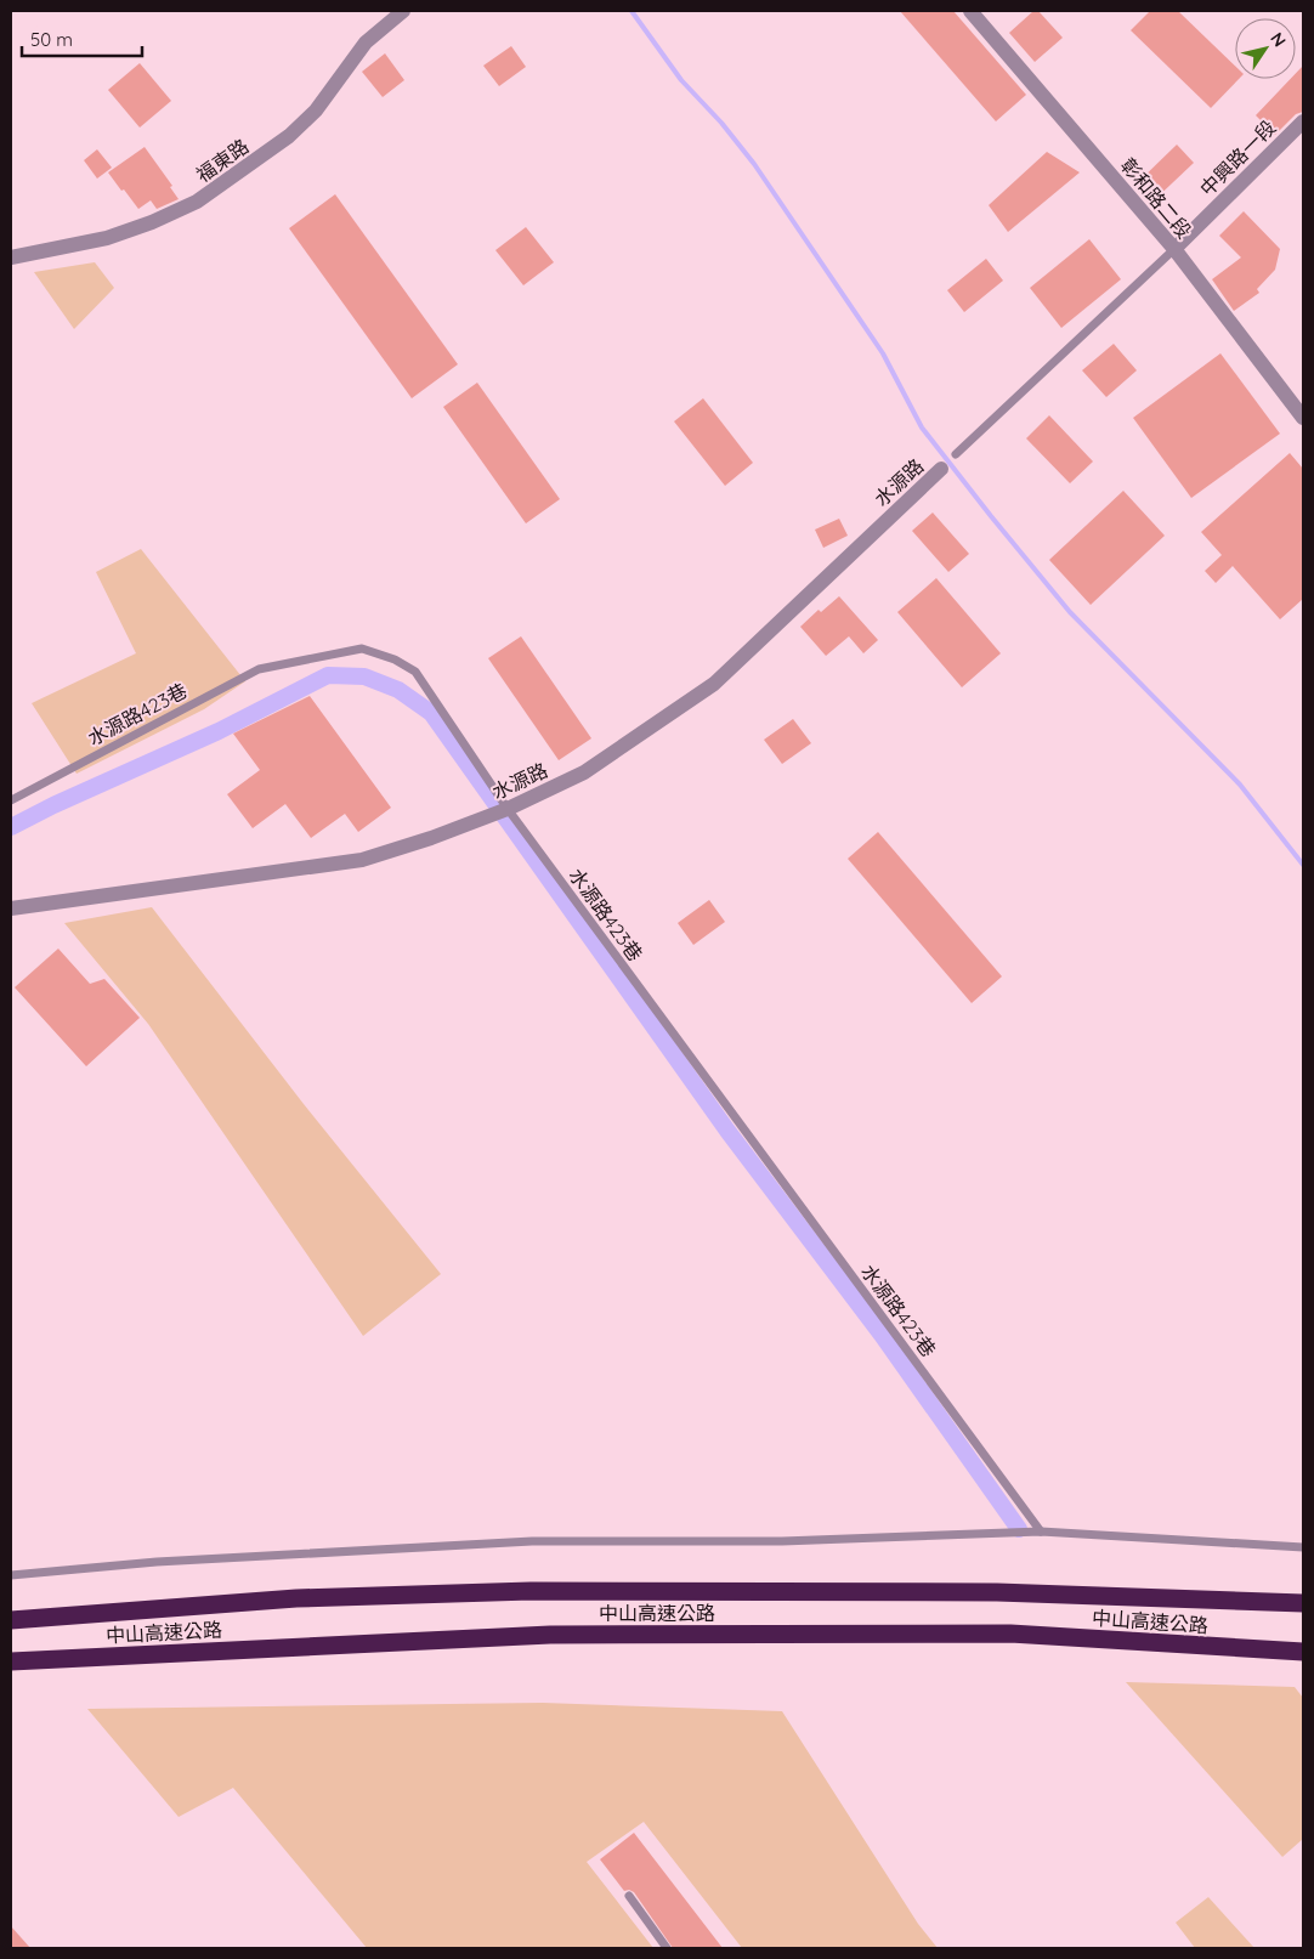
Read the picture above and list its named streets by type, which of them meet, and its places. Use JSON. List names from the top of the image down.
{
  "streets": {
    "highway": ["中山高速公路"],
    "street": [
      "中興路一段",
      "福東路",
      "彰和路二段",
      "水源路"
    ],
    "lane": ["水源路423巷"]
  },
  "crossings": [
    ["中興路一段", "彰和路二段"],
    ["水源路", "水源路423巷"]
  ],
  "scale_bar": "50 m",
  "north": "top right"
}
